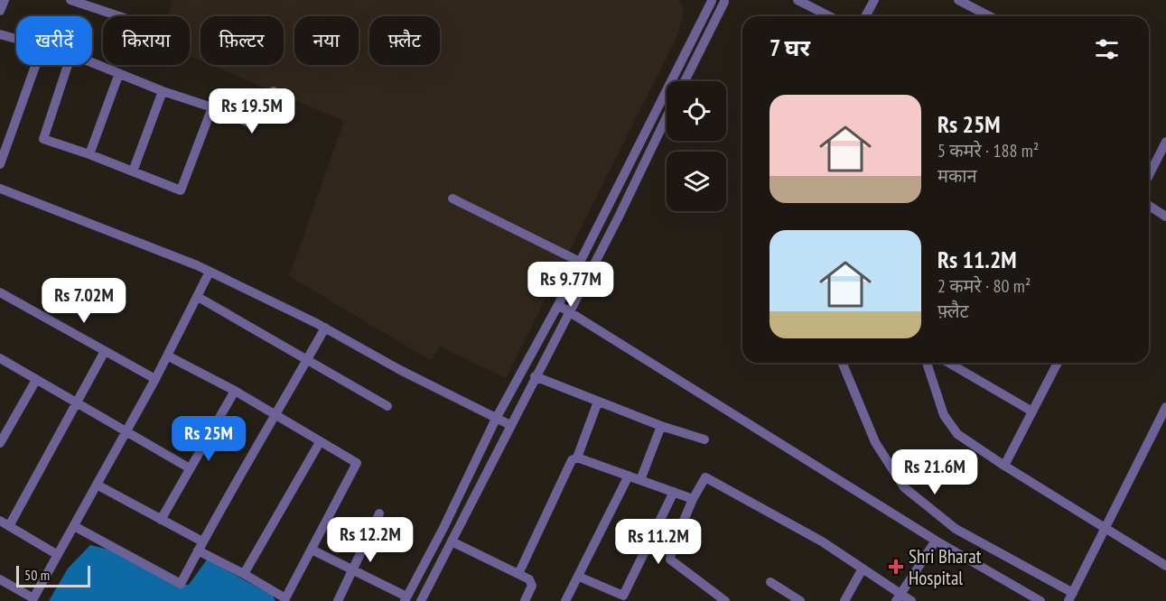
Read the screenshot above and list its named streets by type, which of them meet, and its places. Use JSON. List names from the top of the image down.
{
  "places": {
    "health": ["Shri Bharat Hospital"]
  },
  "scale_bar": "50 m",
  "page": {
    "chip": [
      "खरीदें",
      "किराया",
      "फ़िल्टर",
      "नया",
      "फ़्लैट"
    ],
    "heading": "7 घर",
    "list": [
      {
        "name": "Rs 25M",
        "note": "5 कमरे · 188 m² · मकान"
      },
      {
        "name": "Rs 11.2M",
        "note": "2 कमरे · 80 m² · फ़्लैट"
      }
    ],
    "price": [
      "Rs 19.5M",
      "Rs 9.77M",
      "Rs 7.02M",
      "Rs 25M",
      "Rs 21.6M",
      "Rs 12.2M",
      "Rs 11.2M"
    ],
    "scale": "50 m"
  }
}
